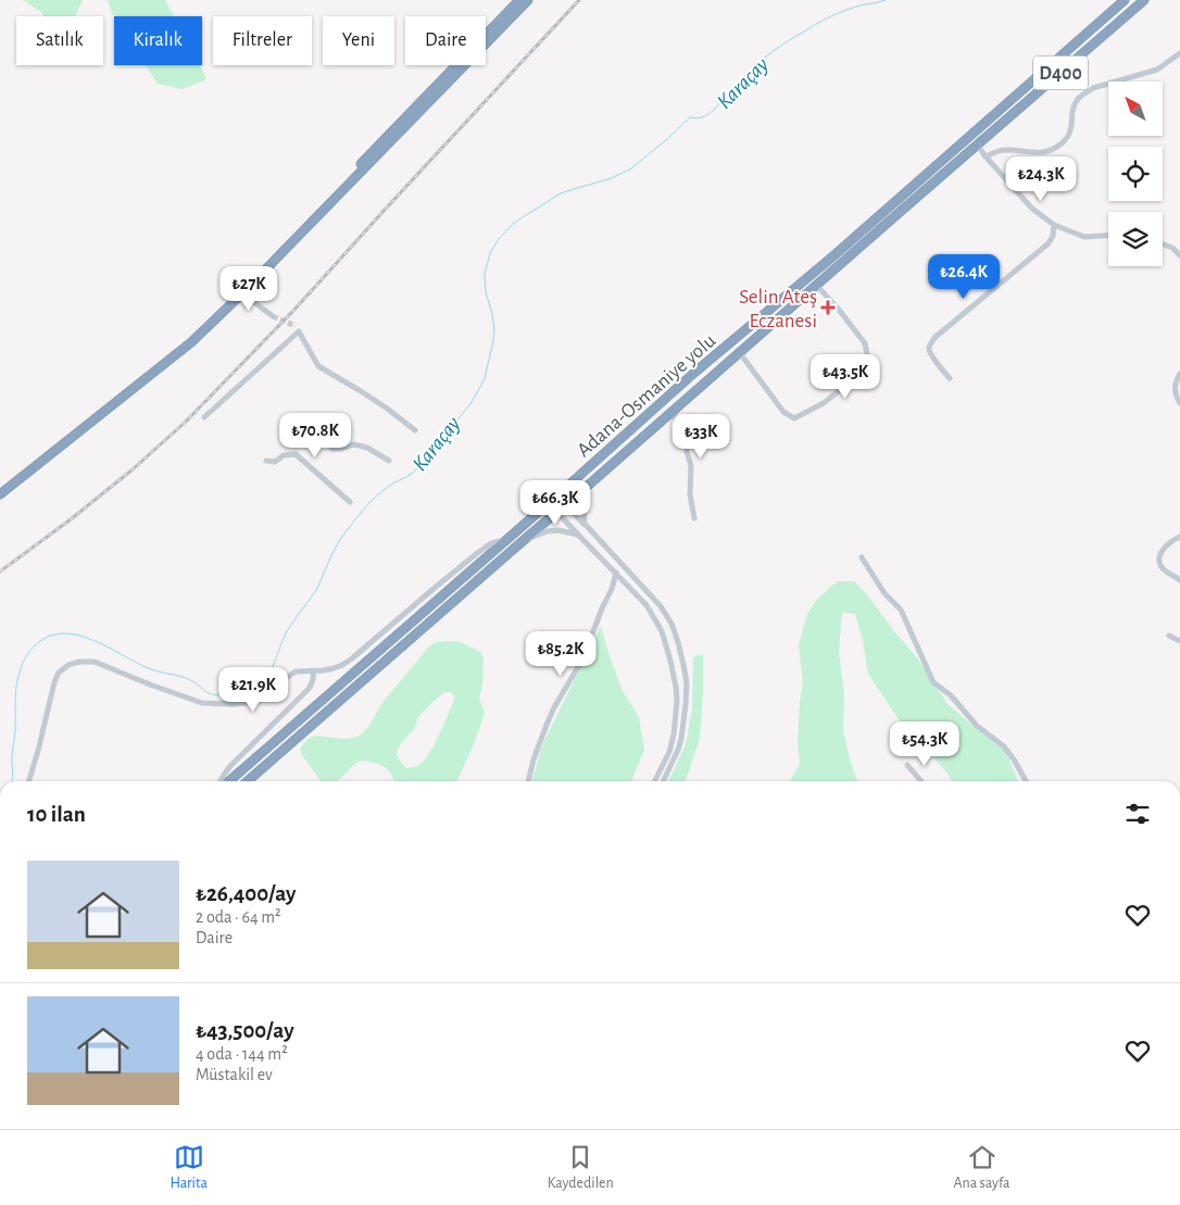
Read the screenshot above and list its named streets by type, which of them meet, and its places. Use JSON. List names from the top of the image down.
{
  "streets": {
    "highway": ["D400", "Adana-Osmaniye yolu"]
  },
  "crossings": [
    ["D400", "Adana-Osmaniye yolu"]
  ],
  "water": ["Karaçay"],
  "places": {
    "health": ["Selin Ateş Eczanesi"]
  },
  "north": "top left",
  "page": {
    "chip": [
      "Satılık",
      "Kiralık",
      "Filtreler",
      "Yeni",
      "Daire"
    ],
    "price": [
      "₺24.3K",
      "₺26.4K",
      "₺27K",
      "₺43.5K",
      "₺70.8K",
      "₺33K",
      "₺66.3K",
      "₺85.2K",
      "₺21.9K",
      "₺54.3K"
    ],
    "heading": "10 ilan",
    "list": [
      {
        "name": "₺26,400/ay",
        "note": "2 oda · 64 m² · Daire"
      },
      {
        "name": "₺43,500/ay",
        "note": "4 oda · 144 m² · Müstakil ev"
      }
    ],
    "tabs": ["Harita", "Kaydedilen", "Ana sayfa"]
  }
}
